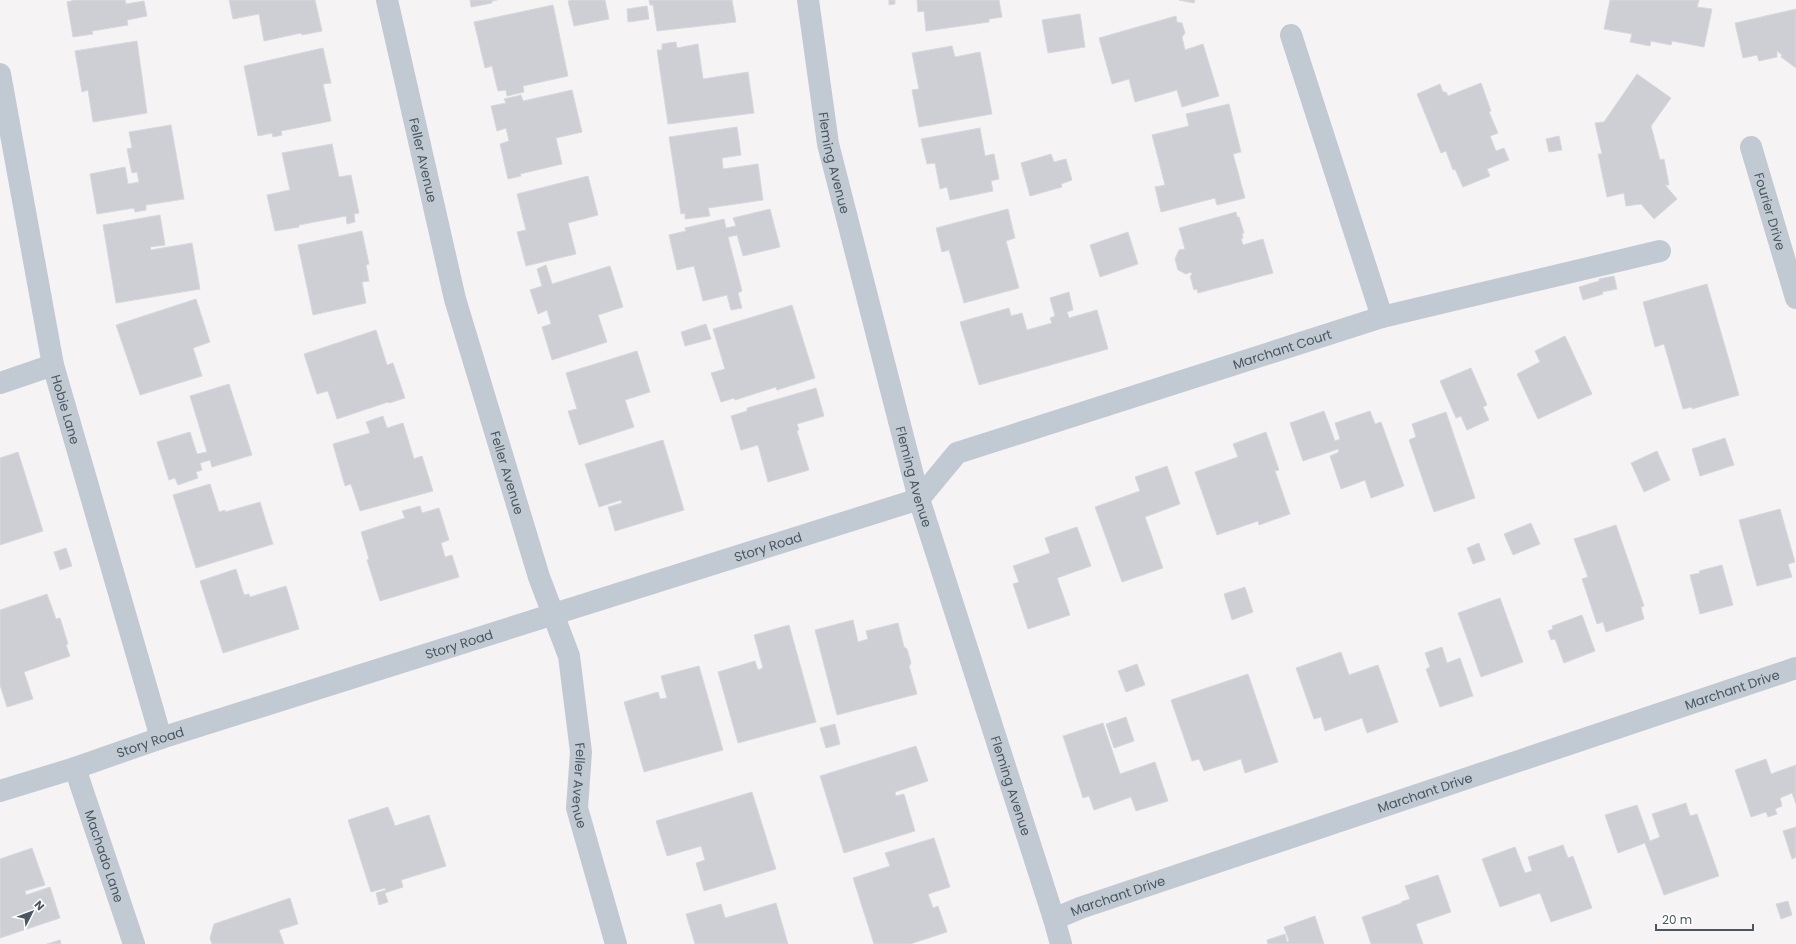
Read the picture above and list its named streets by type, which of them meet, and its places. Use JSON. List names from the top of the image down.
{
  "streets": {
    "street": [
      "Feller Avenue",
      "Fleming Avenue",
      "Fourier Drive",
      "Marchant Court",
      "Hobie Lane",
      "Story Road",
      "Marchant Drive",
      "Machado Lane"
    ]
  },
  "crossings": [
    ["Feller Avenue", "Story Road"],
    ["Fleming Avenue", "Marchant Court"],
    ["Fleming Avenue", "Story Road"],
    ["Fleming Avenue", "Marchant Drive"],
    ["Marchant Court", "Story Road"],
    ["Hobie Lane", "Story Road"],
    ["Story Road", "Machado Lane"]
  ],
  "scale_bar": "20 m",
  "north": "top right"
}
